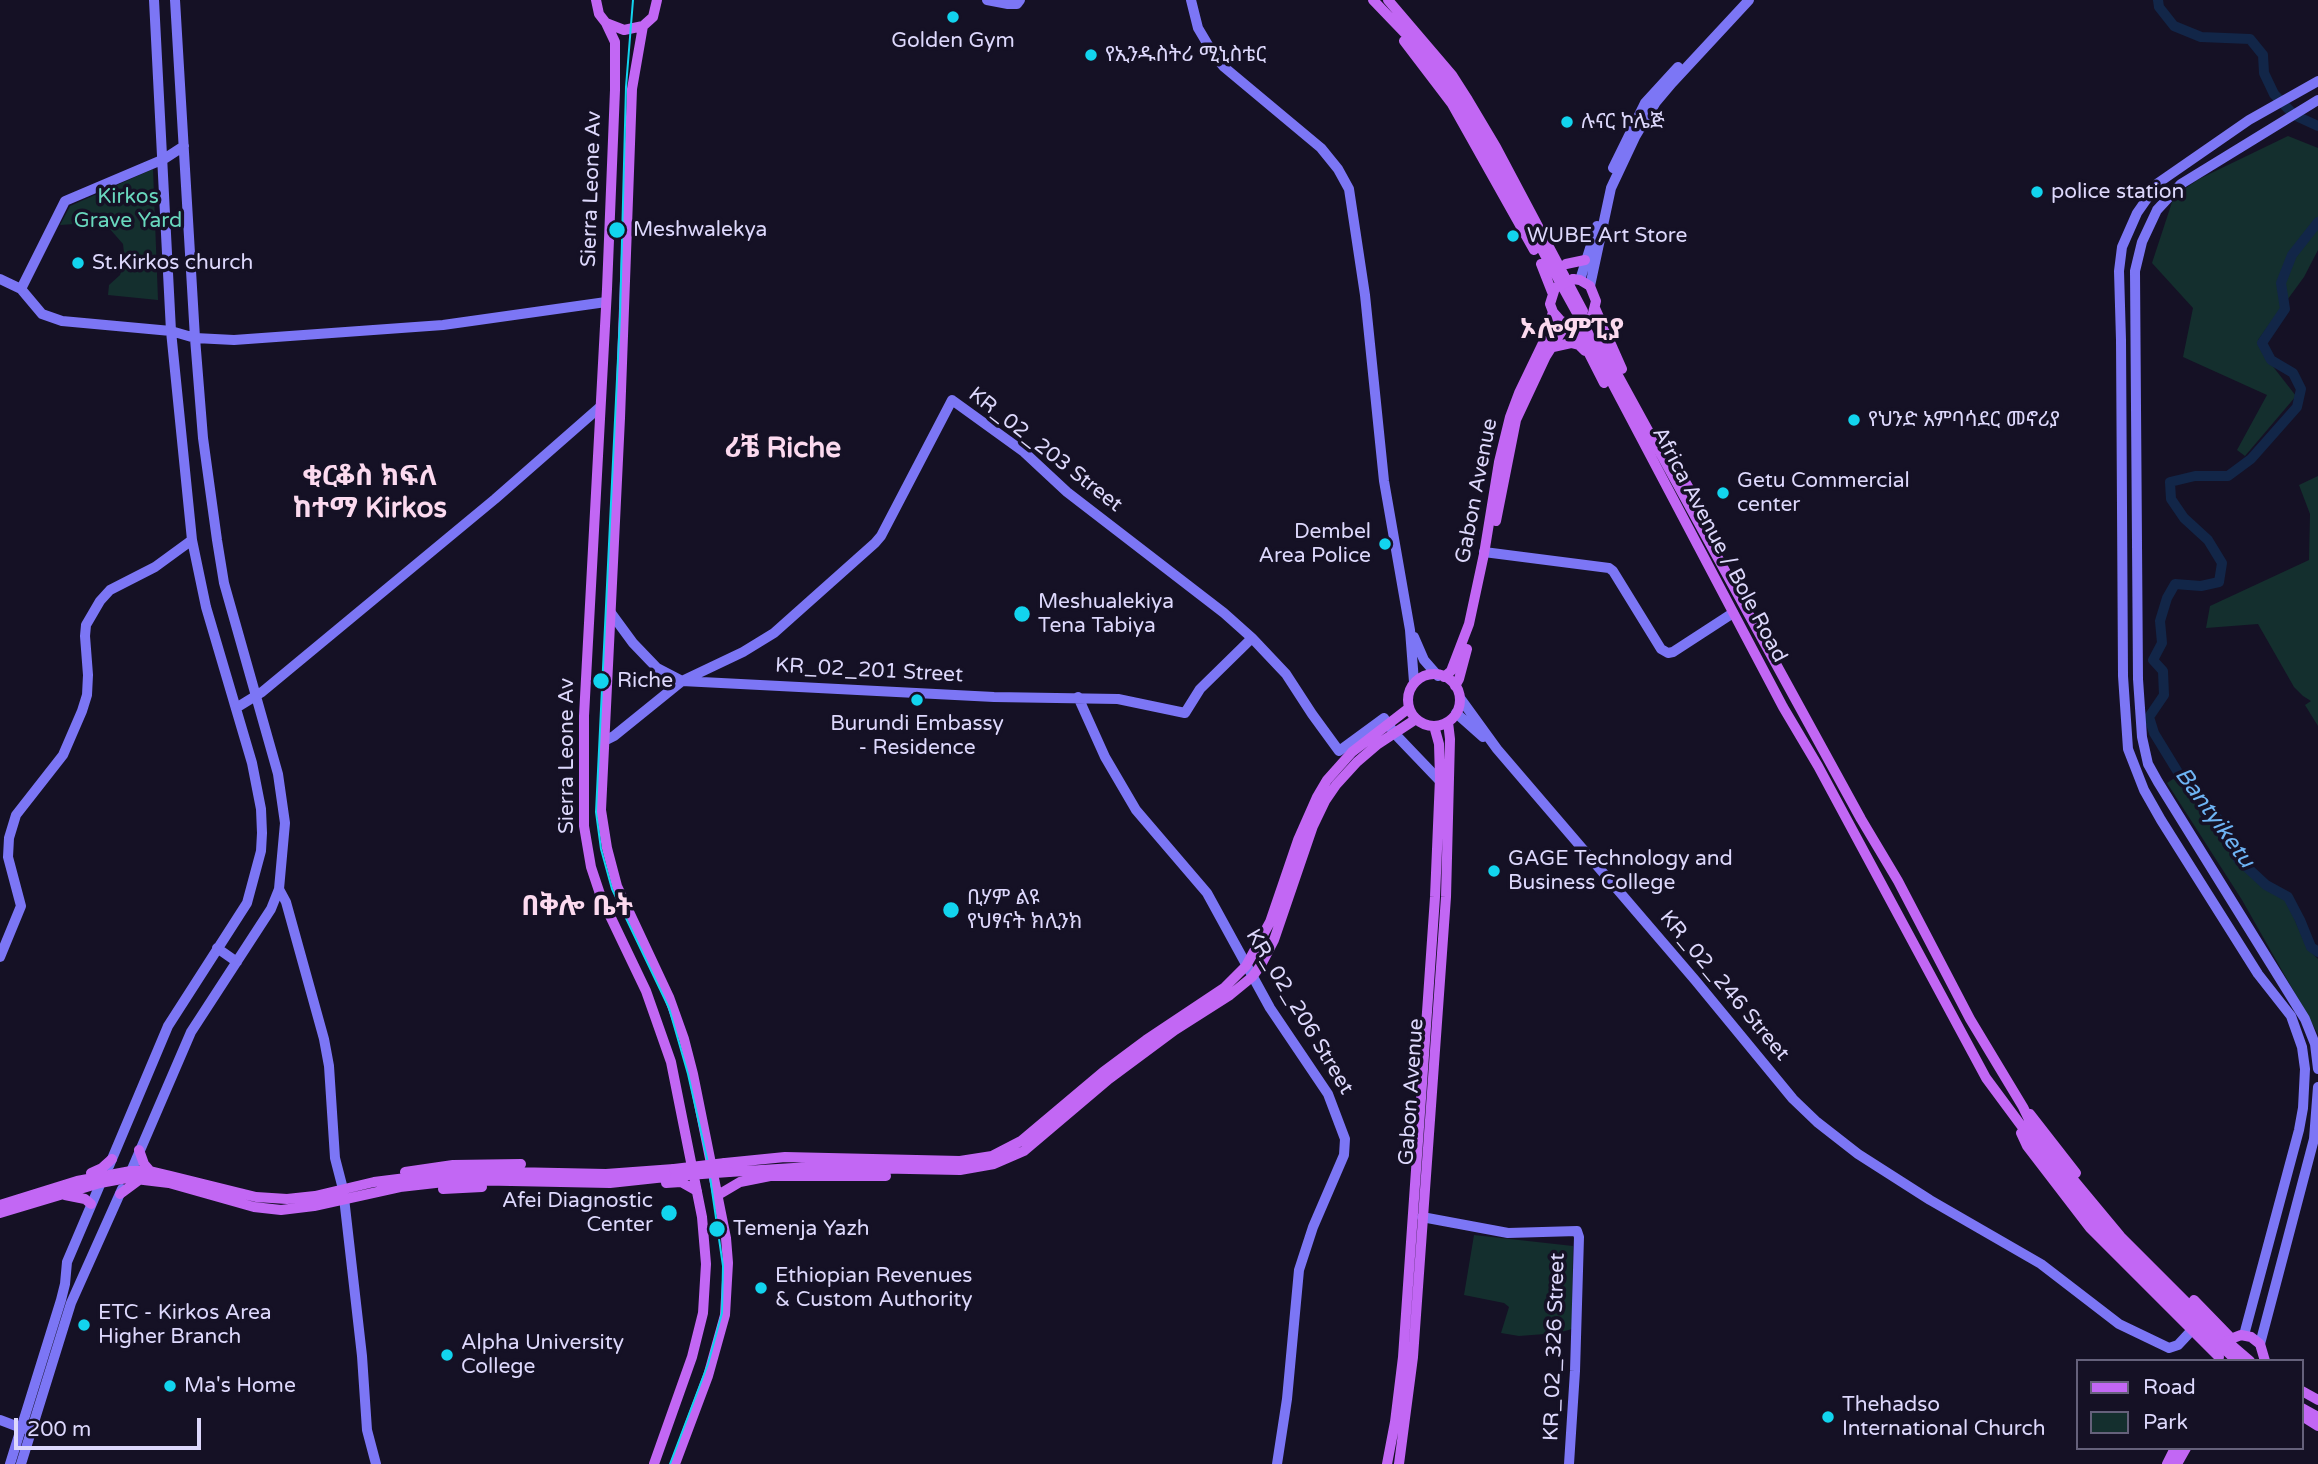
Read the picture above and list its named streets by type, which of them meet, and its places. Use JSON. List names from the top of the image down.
{
  "streets": {
    "main road": ["Sierra Leone Av", "Gabon Avenue", "Africa Avenue / Bole Road"],
    "street": [
      "KR_02_203 Street",
      "KR_02_201 Street",
      "KR_02_246 Street",
      "KR_02_206 Street",
      "KR_02_326 Street"
    ]
  },
  "crossings": [
    ["Sierra Leone Av", "KR_02_203 Street"],
    ["Sierra Leone Av", "KR_02_201 Street"],
    ["KR_02_203 Street", "KR_02_201 Street"],
    ["Gabon Avenue", "KR_02_246 Street"],
    ["Gabon Avenue", "KR_02_326 Street"],
    ["Africa Avenue / Bole Road", "KR_02_246 Street"],
    ["KR_02_201 Street", "KR_02_206 Street"]
  ],
  "districts": [
    "ኦሎምፒያ",
    "ሪቼ Riche",
    "ቂርቆስ ክፍለ ከተማ Kirkos",
    "በቅሎ ቤት"
  ],
  "water": ["Bantyiketu"],
  "parks": ["Kirkos Grave Yard"],
  "places": [
    "Golden Gym",
    "የኢንዱስትሪ ሚኒስቴር",
    "ሉናር ኮሌጅ",
    "police station",
    "Meshwalekya",
    "WUBE Art Store",
    "St.Kirkos church",
    "የህንድ አምባሳደር መኖሪያ",
    "Getu Commercial center",
    "Dembel Area Police",
    "Meshualekiya Tena Tabiya",
    "Riche",
    "Burundi Embassy - Residence",
    "GAGE Technology and Business College",
    "ቢሃም ልዩ የህፃናት ክሊንክ",
    "Afei Diagnostic Center",
    "Temenja Yazh",
    "Ethiopian Revenues & Custom Authority",
    "ETC - Kirkos Area Higher Branch",
    "Alpha University College",
    "Ma's Home",
    "Thehadso International Church"
  ],
  "legend": ["Road", "Park"],
  "scale_bar": "200 m"
}
